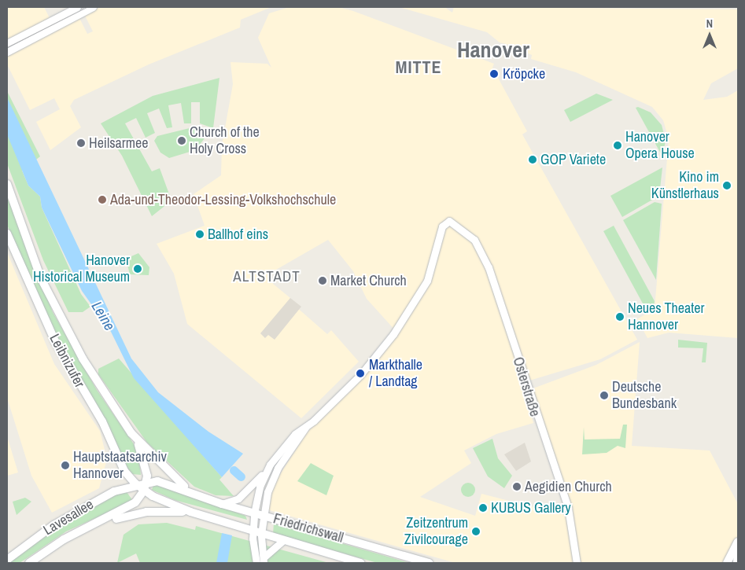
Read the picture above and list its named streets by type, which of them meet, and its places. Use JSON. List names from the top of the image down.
{
  "streets": {
    "main road": ["Leibnizufer", "Lavesallee", "Friedrichswall"],
    "street": ["Osterstraße"]
  },
  "crossings": [
    ["Leibnizufer", "Lavesallee"],
    ["Leibnizufer", "Friedrichswall"],
    ["Lavesallee", "Friedrichswall"]
  ],
  "districts": ["Hanover", "MITTE", "ALTSTADT"],
  "water": ["Leine"],
  "places": [
    "Kröpcke",
    "Church of the Holy Cross",
    "Heilsarmee",
    "Hanover Opera House",
    "GOP Variete",
    "Kino im Künstlerhaus",
    "Ada-und-Theodor-Lessing-Volkshochschule",
    "Ballhof eins",
    "Hanover Historical Museum",
    "Market Church",
    "Neues Theater Hannover",
    "Markthalle / Landtag",
    "Deutsche Bundesbank",
    "Hauptstaatsarchiv Hannover",
    "Aegidien Church",
    "KUBUS Gallery",
    "Zeitzentrum Zivilcourage"
  ],
  "north": "top"
}
